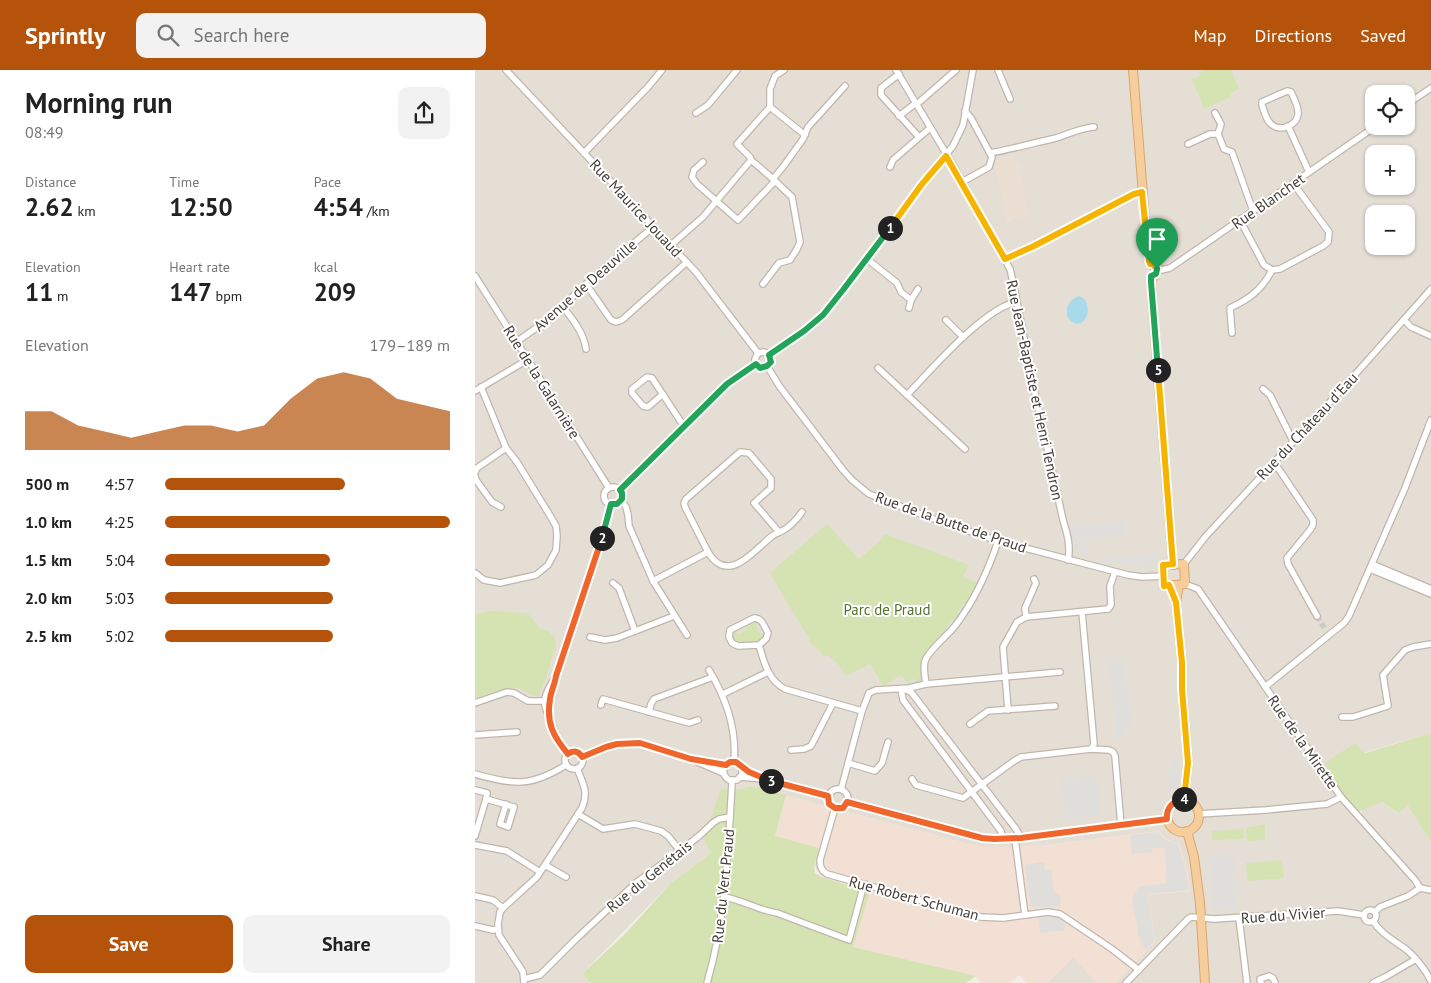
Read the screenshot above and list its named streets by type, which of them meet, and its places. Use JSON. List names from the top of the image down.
{
  "streets": {
    "street": [
      "Rue Blanchet",
      "Rue Maurice Jouaud",
      "Avenue de Deauville",
      "Rue de la Galarnière",
      "Rue Jean-Baptiste et Henri Tendron",
      "Rue du Château d'Eau",
      "Rue de la Butte de Praud",
      "Rue de la Mirette",
      "Rue du Genétais",
      "Rue du Vert Praud",
      "Rue Robert Schuman",
      "Rue du Vivier"
    ]
  },
  "crossings": [
    ["Rue Maurice Jouaud", "Avenue de Deauville"],
    ["Rue Maurice Jouaud", "Rue de la Butte de Praud"],
    ["Avenue de Deauville", "Rue de la Galarnière"],
    ["Rue Jean-Baptiste et Henri Tendron", "Rue de la Butte de Praud"],
    ["Rue du Genétais", "Rue du Vert Praud"]
  ],
  "parks": ["Parc de Praud"],
  "page": {
    "header": "Sprintly",
    "search": "Search here",
    "nav": ["Map", "Directions", "Saved"],
    "heading": ["Morning run", "08:49"],
    "map_buttons": ["+", "−"],
    "stats": [
      ["Distance", "2.62 km"],
      ["Time", "12:50"],
      ["Pace", "4:54 /km"],
      ["Elevation", "11 m"],
      ["Heart rate", "147 bpm"],
      ["kcal", "209"]
    ],
    "pins": [
      "1",
      "5",
      "2",
      "3",
      "4"
    ],
    "chart": ["Elevation", "179–189 m"],
    "list": [
      {
        "name": "500 m",
        "note": "4:57"
      },
      {
        "name": "1.0 km",
        "note": "4:25"
      },
      {
        "name": "1.5 km",
        "note": "5:04"
      },
      {
        "name": "2.0 km",
        "note": "5:03"
      },
      {
        "name": "2.5 km",
        "note": "5:02"
      }
    ],
    "buttons": ["Save", "Share"]
  }
}
